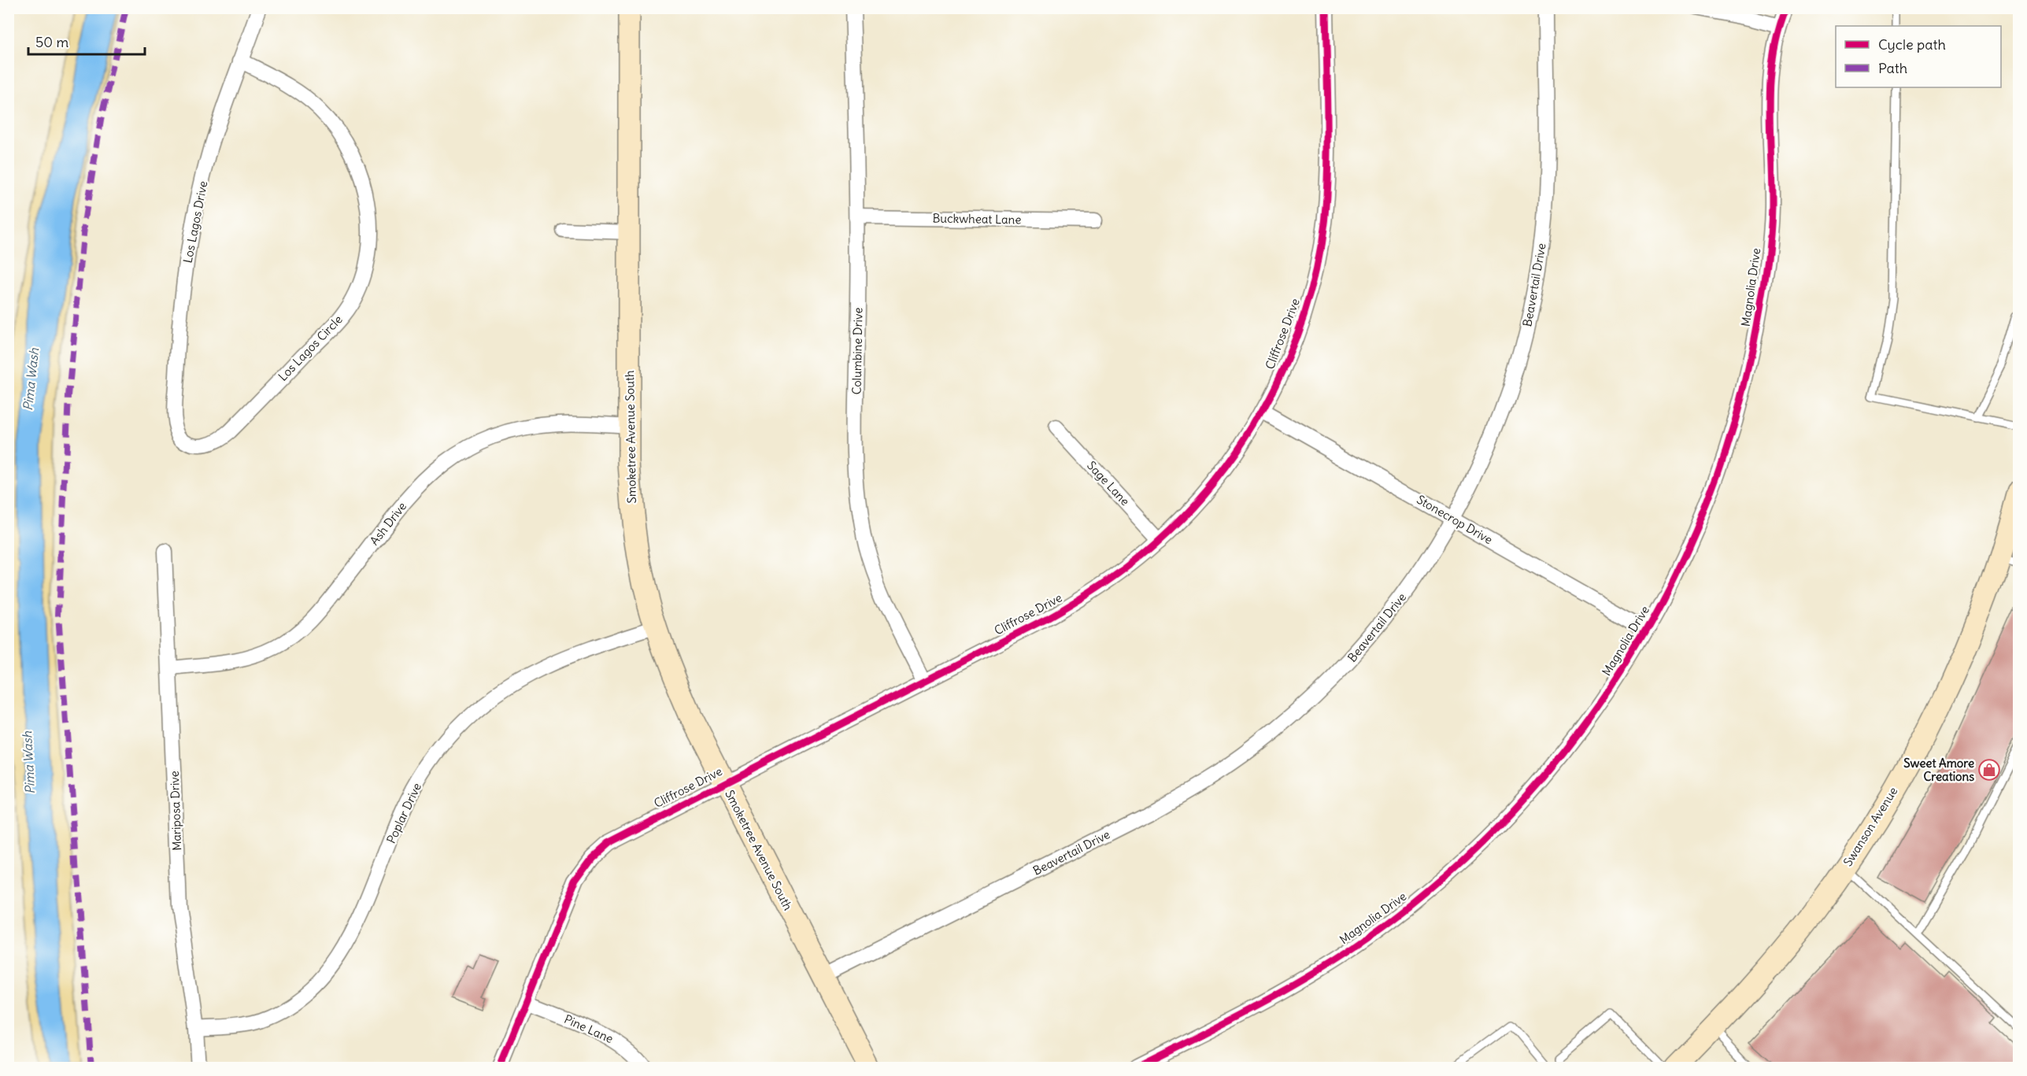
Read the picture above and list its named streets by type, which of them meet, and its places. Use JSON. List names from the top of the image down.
{
  "streets": {
    "street": [
      "Buckwheat Lane",
      "Los Lagos Drive",
      "Beavertail Drive",
      "Magnolia Drive",
      "Cliffrose Drive",
      "Los Lagos Circle",
      "Columbine Drive",
      "Smoketree Avenue South",
      "Sage Lane",
      "Stonecrop Drive",
      "Ash Drive",
      "Mariposa Drive",
      "Poplar Drive",
      "Swanson Avenue",
      "Pine Lane"
    ]
  },
  "crossings": [
    ["Buckwheat Lane", "Columbine Drive"],
    ["Los Lagos Drive", "Los Lagos Circle"],
    ["Beavertail Drive", "Smoketree Avenue South"],
    ["Beavertail Drive", "Stonecrop Drive"],
    ["Magnolia Drive", "Stonecrop Drive"],
    ["Cliffrose Drive", "Columbine Drive"],
    ["Cliffrose Drive", "Smoketree Avenue South"],
    ["Cliffrose Drive", "Sage Lane"],
    ["Cliffrose Drive", "Stonecrop Drive"],
    ["Cliffrose Drive", "Pine Lane"],
    ["Smoketree Avenue South", "Ash Drive"],
    ["Smoketree Avenue South", "Poplar Drive"],
    ["Ash Drive", "Mariposa Drive"],
    ["Mariposa Drive", "Poplar Drive"]
  ],
  "water": ["Pima Wash"],
  "places": {
    "shop": ["Sweet Amore Creations"]
  },
  "legend": ["Cycle path", "Path"],
  "scale_bar": "50 m"
}
